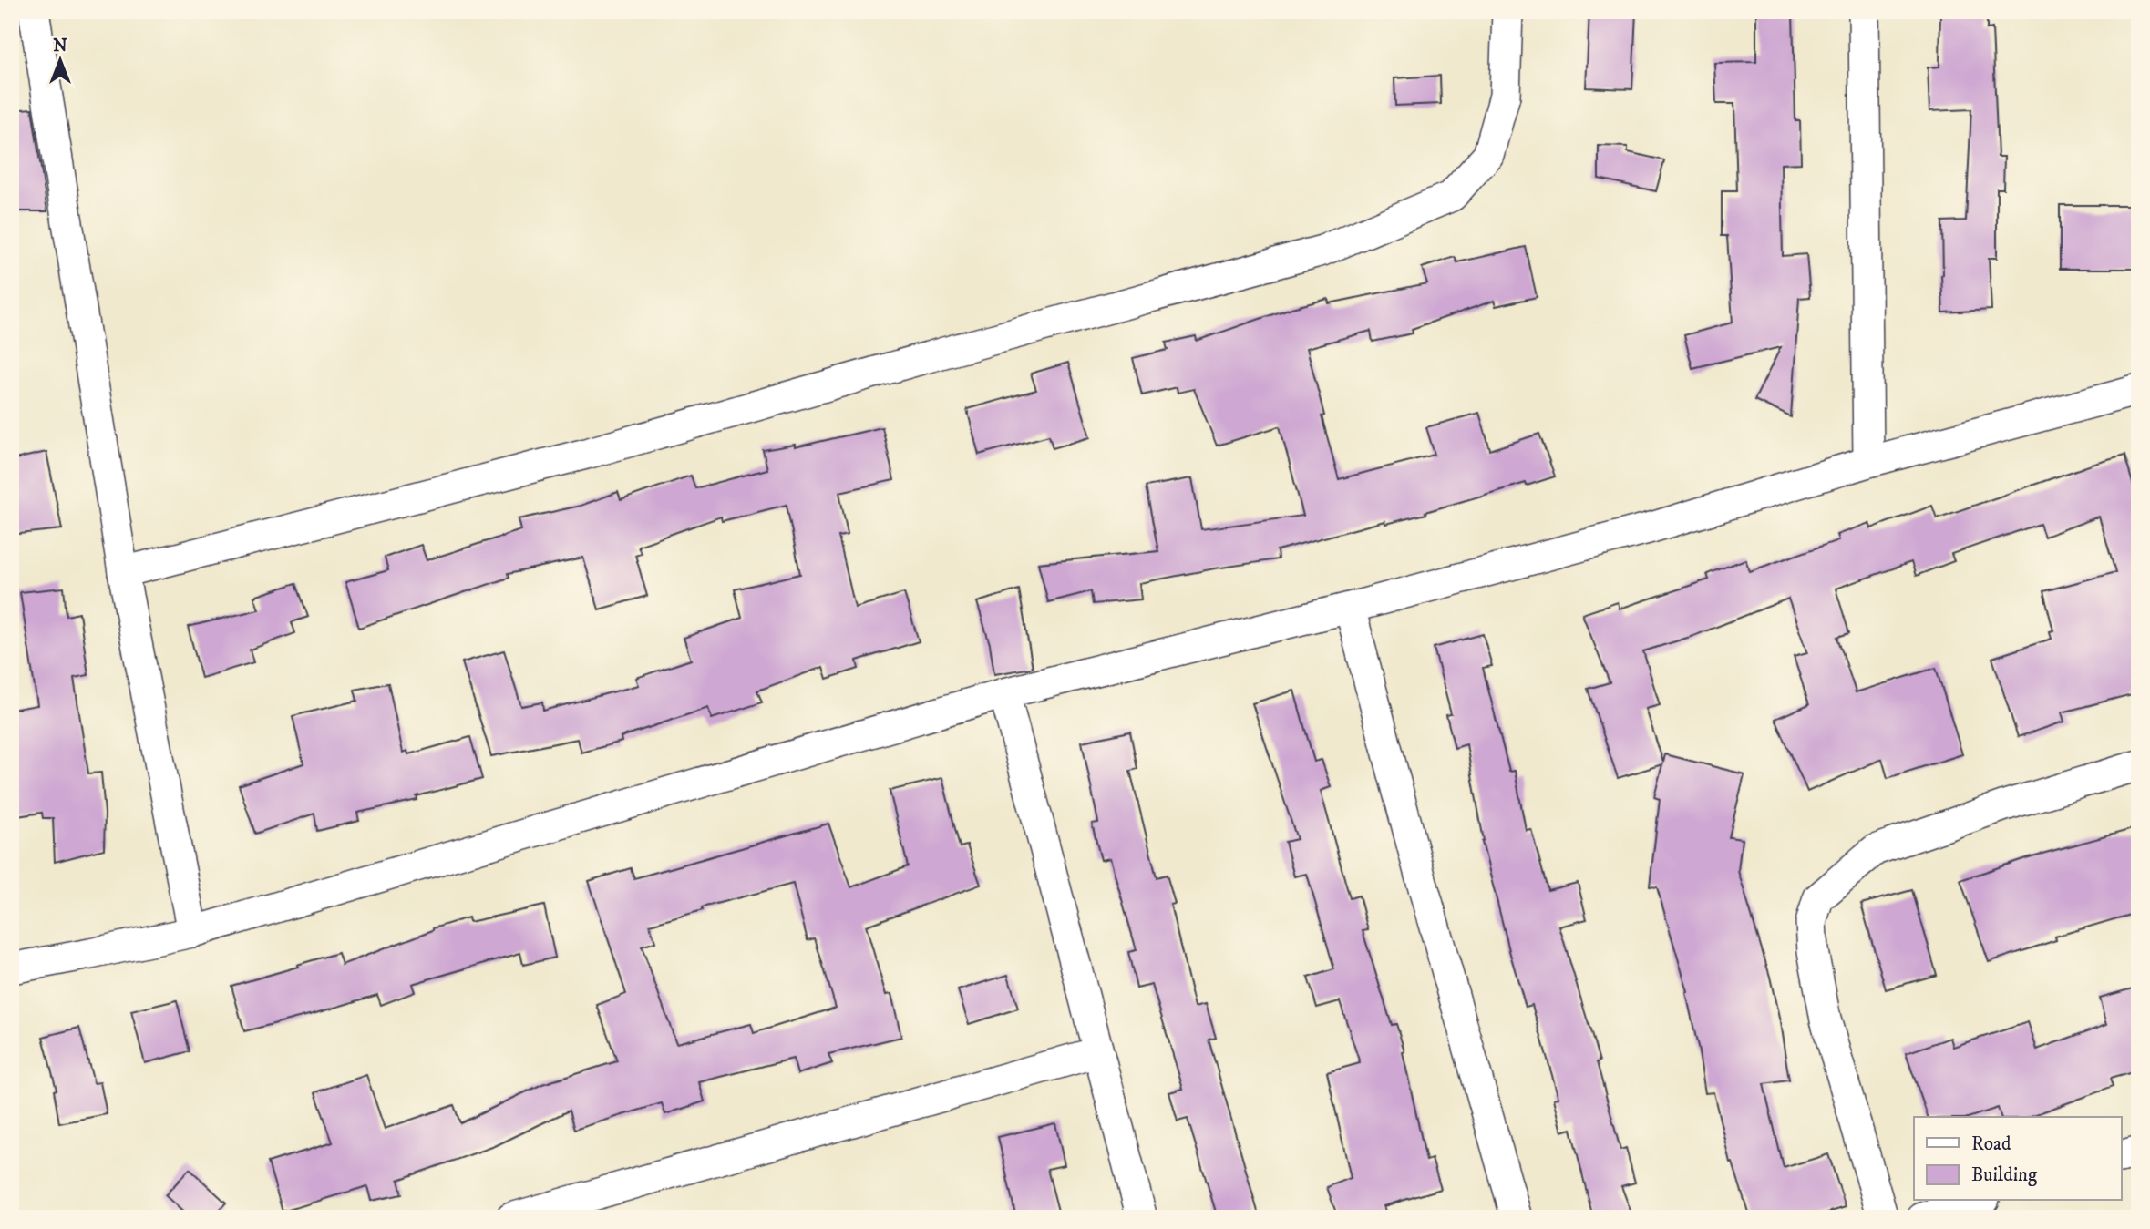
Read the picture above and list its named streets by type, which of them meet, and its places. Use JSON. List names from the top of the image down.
{
  "legend": ["Road", "Building"],
  "north": "top"
}
